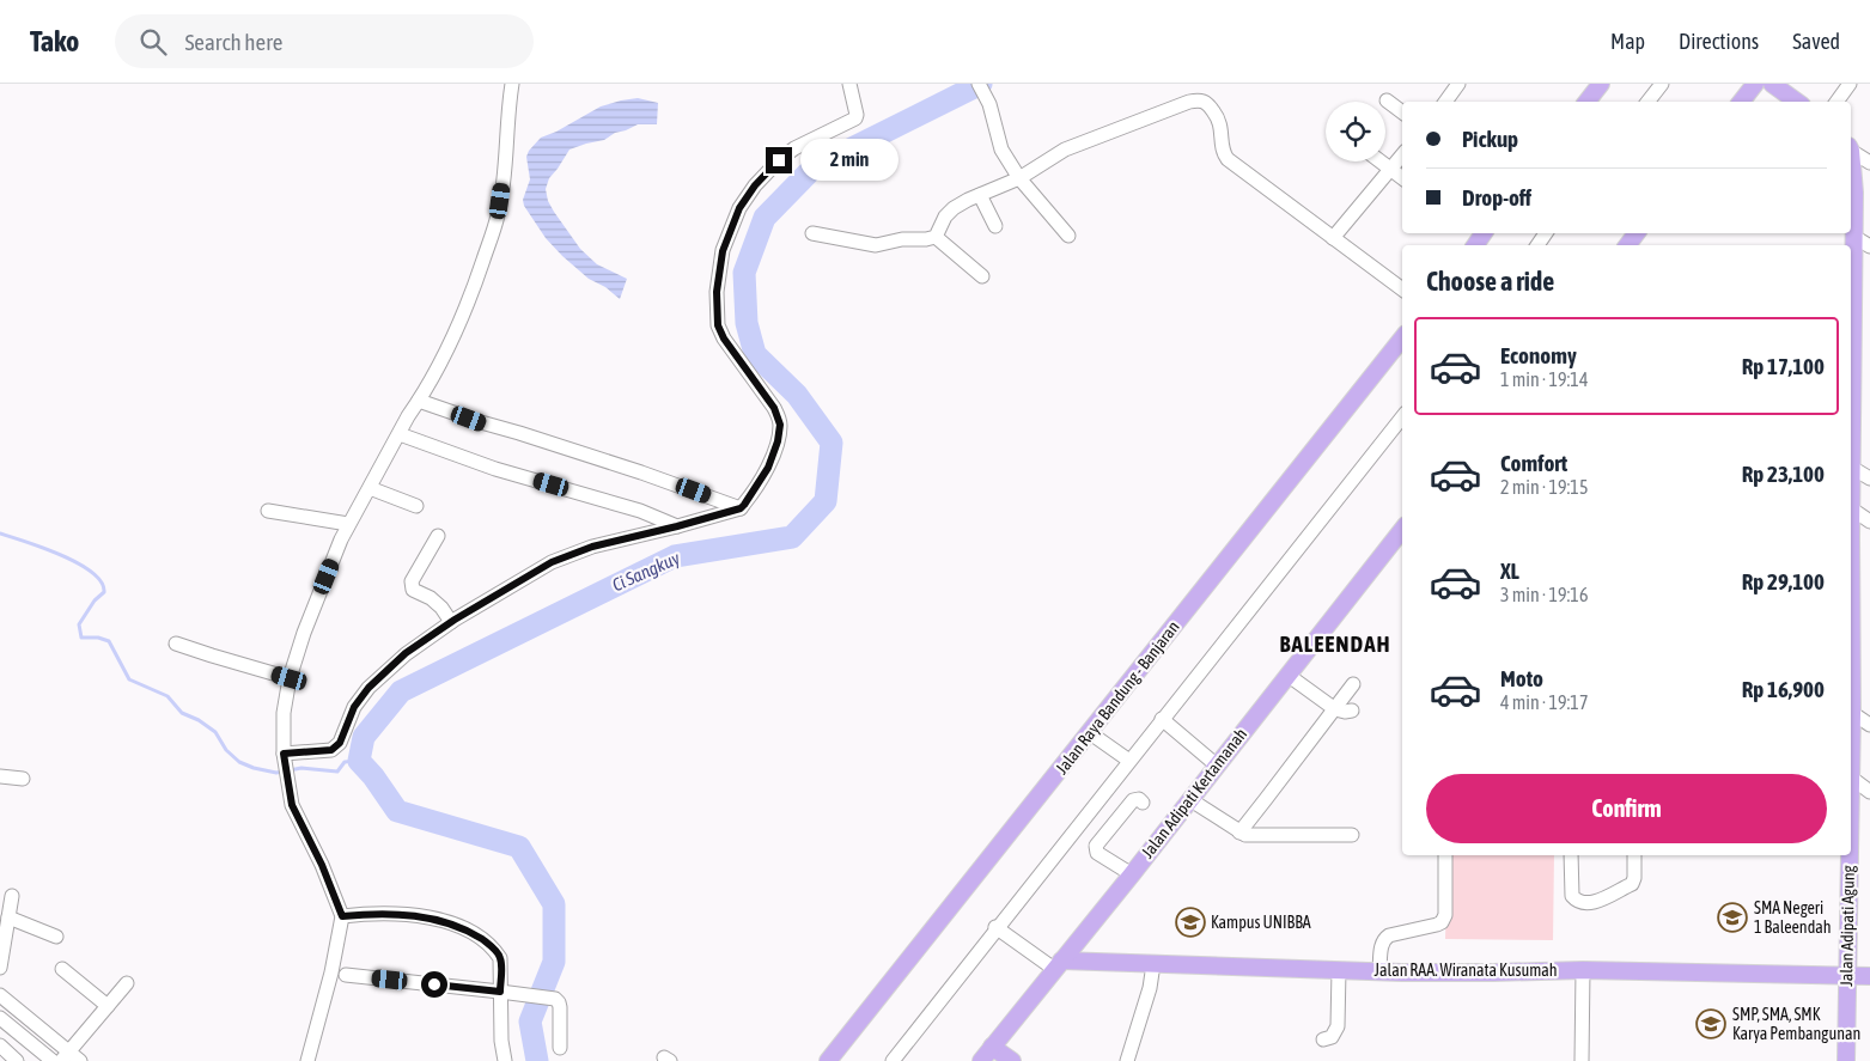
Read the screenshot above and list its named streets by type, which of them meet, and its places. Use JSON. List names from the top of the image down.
{
  "streets": {
    "main road": [
      "Jalan Raya Bandung - Banjaran",
      "Jalan Adipati Kertamanah",
      "Jalan Adipati Agung",
      "Jalan RAA. Wiranata Kusumah"
    ]
  },
  "crossings": [
    ["Jalan Adipati Kertamanah", "Jalan RAA. Wiranata Kusumah"],
    ["Jalan Adipati Agung", "Jalan RAA. Wiranata Kusumah"]
  ],
  "districts": ["BALEENDAH"],
  "water": ["Ci Sangkuy"],
  "places": {
    "school or university": ["SMA Negeri 1 Baleendah", "Kampus UNIBBA", "SMP, SMA, SMK Karya Pembangunan"]
  },
  "page": {
    "header": "Tako",
    "search": "Search here",
    "nav": ["Map", "Directions", "Saved"],
    "banner": ["Pickup", "Drop-off"],
    "bubble": "2 min",
    "heading": "Choose a ride",
    "list": [
      {
        "name": "Economy",
        "note": "1 min · 19:14",
        "value": "Rp 17,100"
      },
      {
        "name": "Comfort",
        "note": "2 min · 19:15",
        "value": "Rp 23,100"
      },
      {
        "name": "XL",
        "note": "3 min · 19:16",
        "value": "Rp 29,100"
      },
      {
        "name": "Moto",
        "note": "4 min · 19:17",
        "value": "Rp 16,900"
      }
    ],
    "buttons": "Confirm"
  }
}
